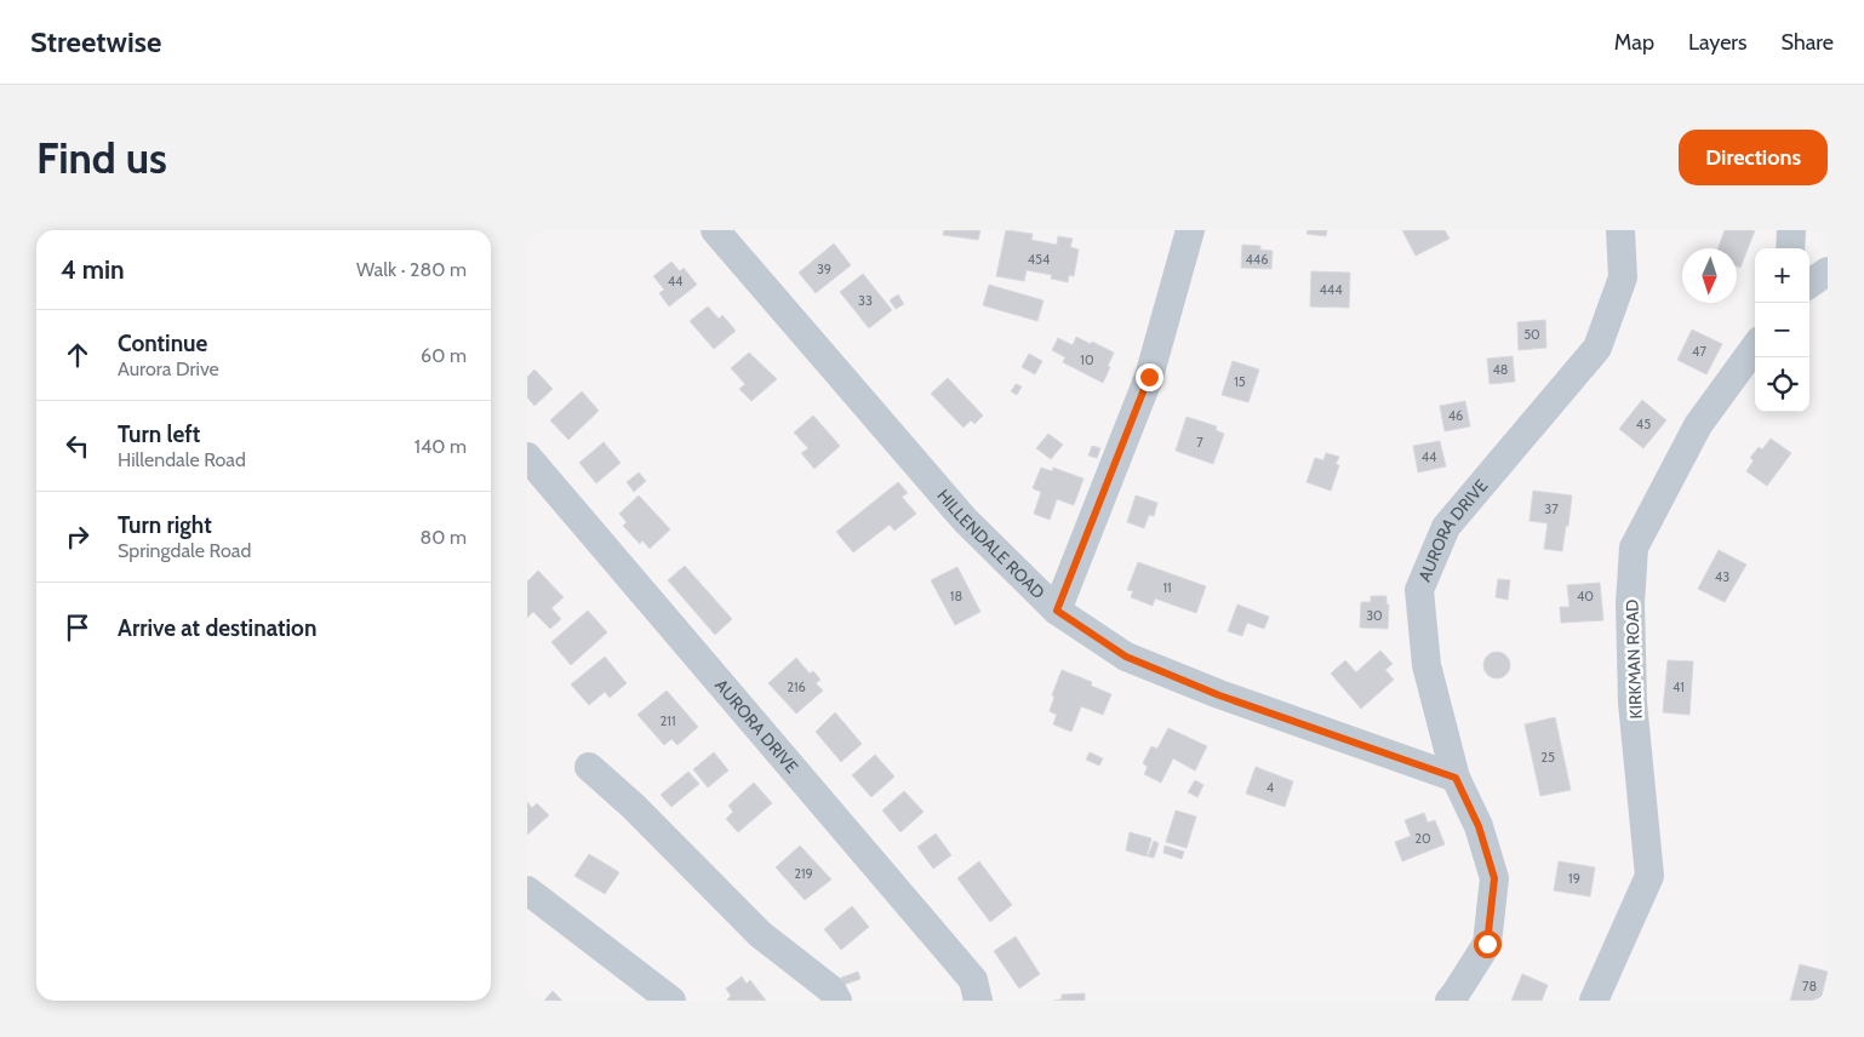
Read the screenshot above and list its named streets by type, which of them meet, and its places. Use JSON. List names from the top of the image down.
{
  "streets": {
    "street": ["AURORA DRIVE", "HILLENDALE ROAD", "KIRKMAN ROAD"]
  },
  "crossings": [
    ["AURORA DRIVE", "HILLENDALE ROAD"]
  ],
  "house_numbers": [
    "454",
    "446",
    "39",
    "44",
    "444",
    "33",
    "50",
    "47",
    "10",
    "48",
    "15",
    "46",
    "45",
    "7",
    "44",
    "37",
    "43",
    "11",
    "18",
    "40",
    "30",
    "216",
    "41",
    "211",
    "25",
    "4",
    "20",
    "219",
    "19",
    "78"
  ],
  "north": "bottom",
  "page": {
    "header": "Streetwise",
    "nav": ["Map", "Layers", "Share"],
    "buttons": "Directions",
    "title": "Find us",
    "heading": ["4 min", "Walk · 280 m"],
    "map_buttons": ["+", "−"],
    "list": [
      ["Continue", "Aurora Drive", "60 m"],
      ["Turn left", "Hillendale Road", "140 m"],
      ["Turn right", "Springdale Road", "80 m"],
      "Arrive at destination"
    ]
  }
}
